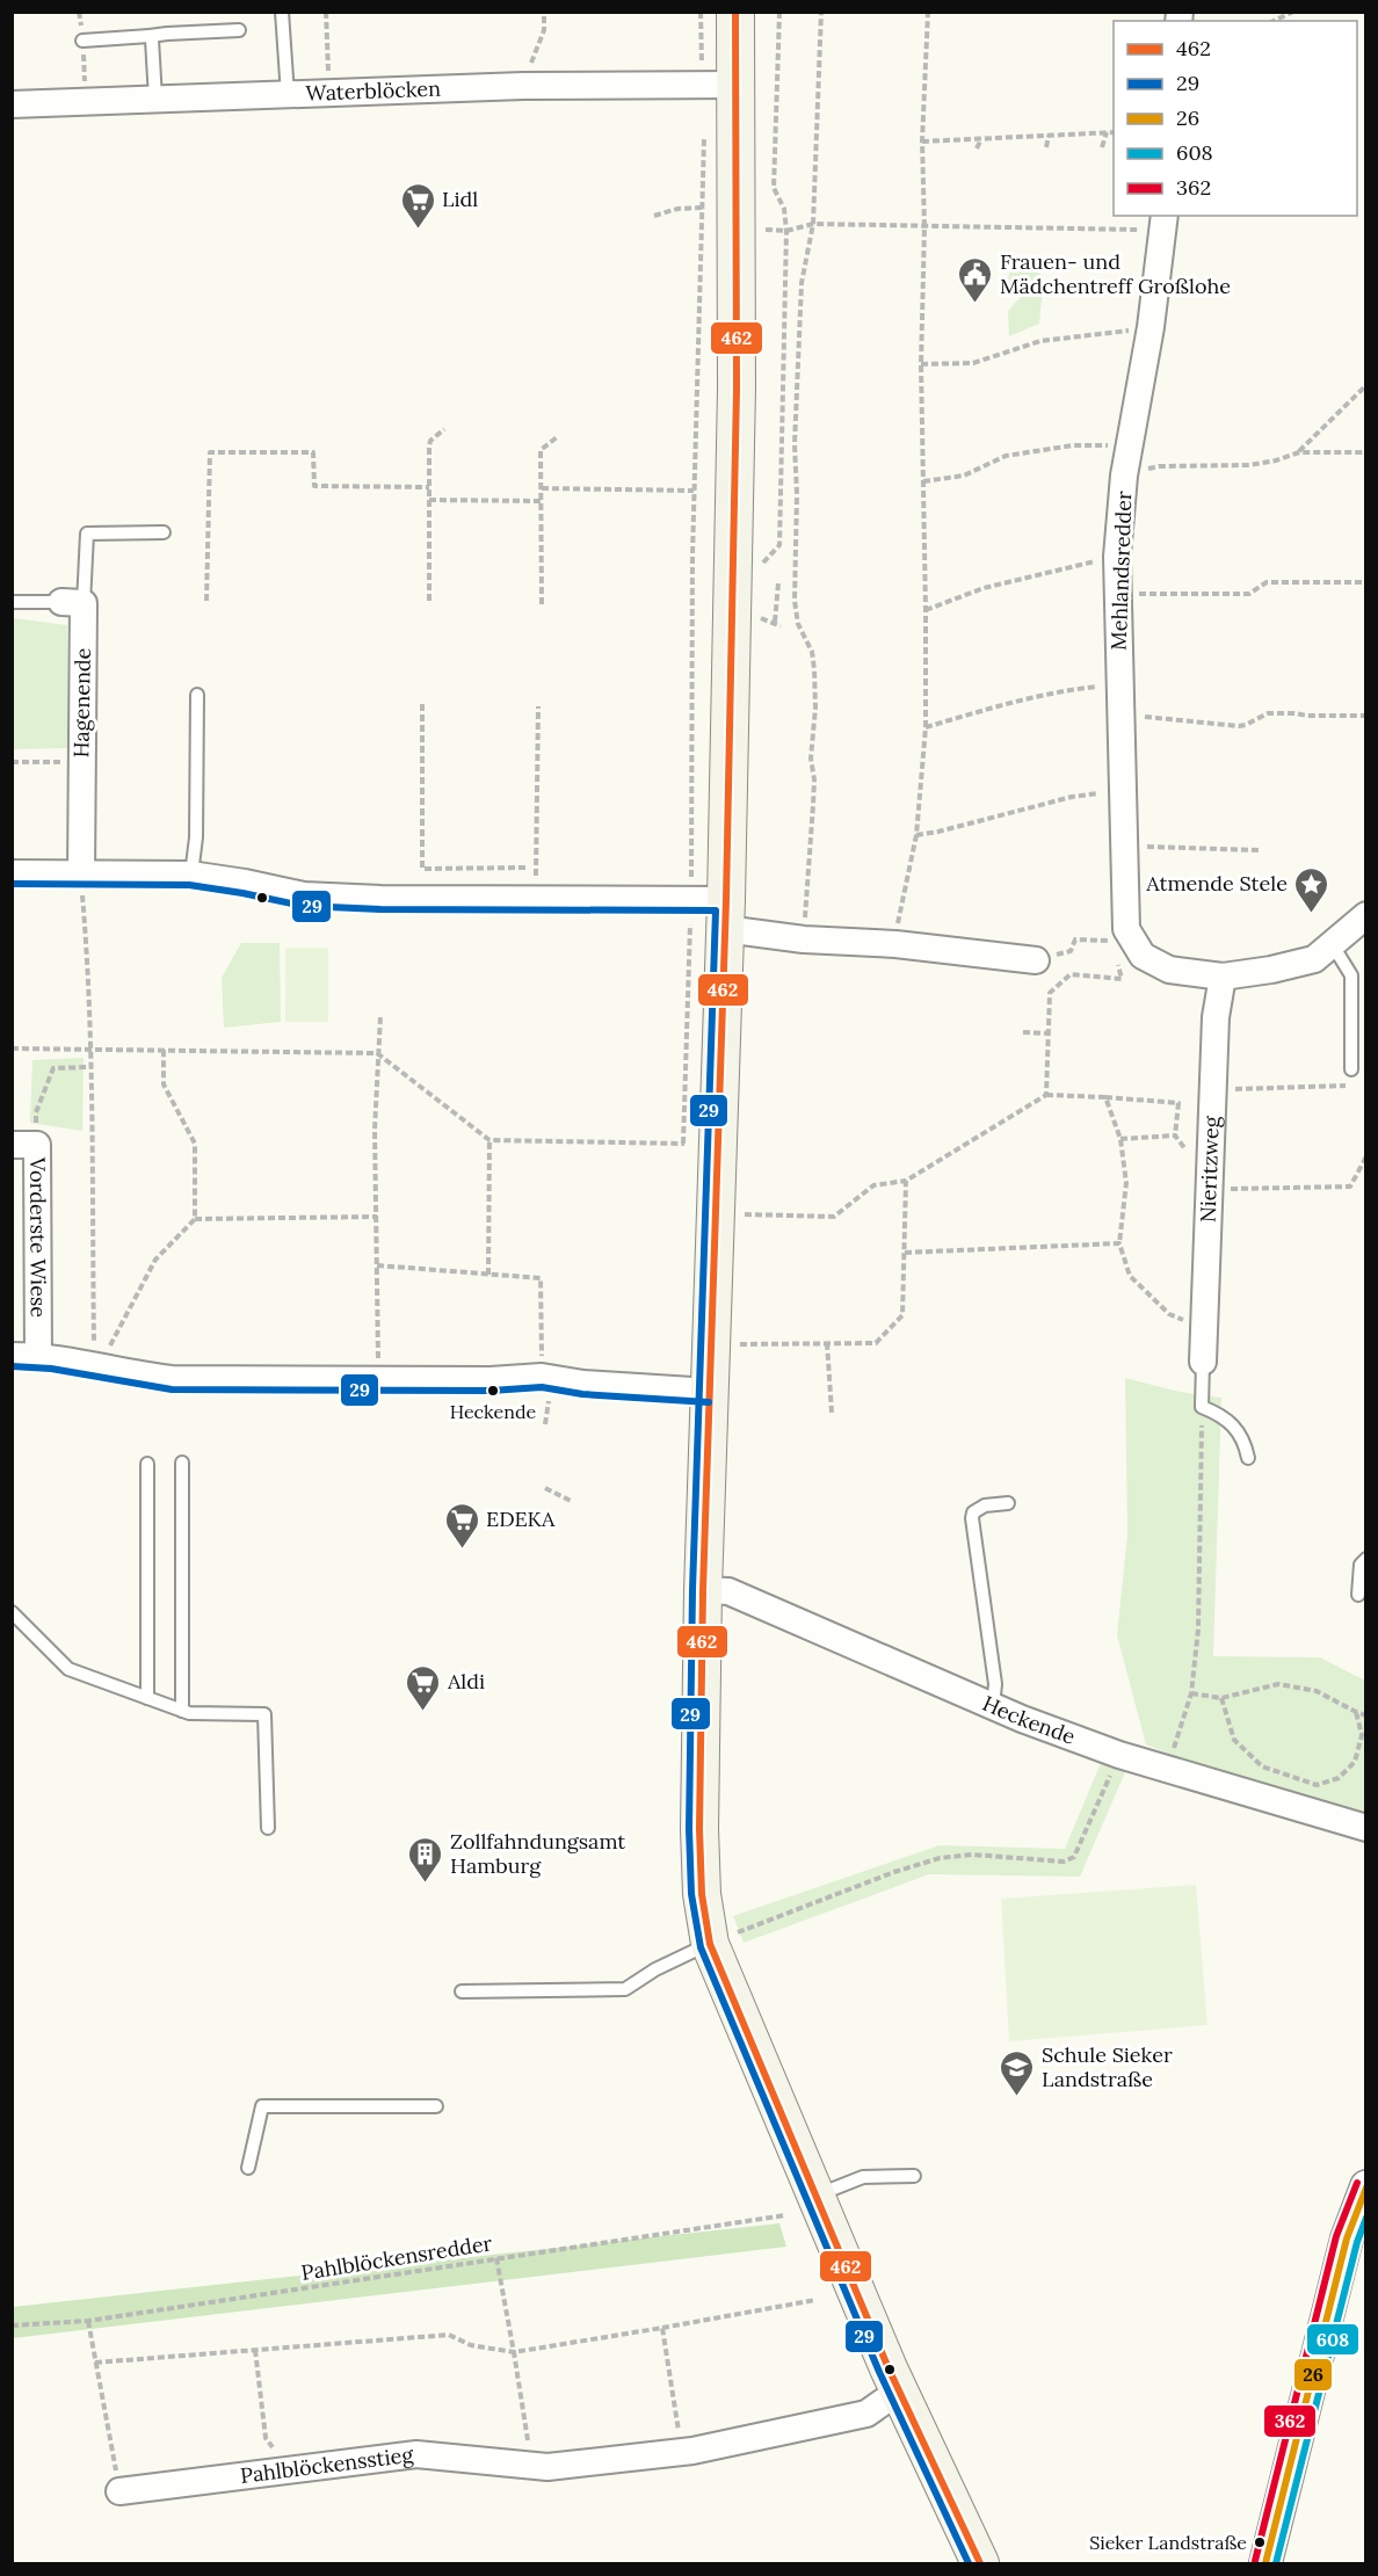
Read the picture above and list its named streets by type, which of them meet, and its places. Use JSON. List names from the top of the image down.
{
  "streets": {
    "street": [
      "Waterblöcken",
      "Mehlandsredder",
      "Hagenende",
      "Nieritzweg",
      "Vorderste Wiese",
      "Heckende",
      "Pahlblöckensstieg"
    ],
    "path": ["Pahlblöckensredder"]
  },
  "places": {
    "supermarket": ["Lidl", "EDEKA", "Aldi"],
    "public building": ["Frauen- und Mädchentreff Großlohe"],
    "place": ["Atmende Stele"],
    "other": ["Heckende", "Sieker Landstraße"],
    "building": ["Zollfahndungsamt Hamburg"],
    "school or university": ["Schule Sieker Landstraße"]
  },
  "lines": [
    "transit line 462",
    "transit line 29",
    "transit line 362",
    "transit line 26",
    "transit line 608"
  ],
  "legend": [
    "462",
    "29",
    "26",
    "608",
    "362"
  ]
}
